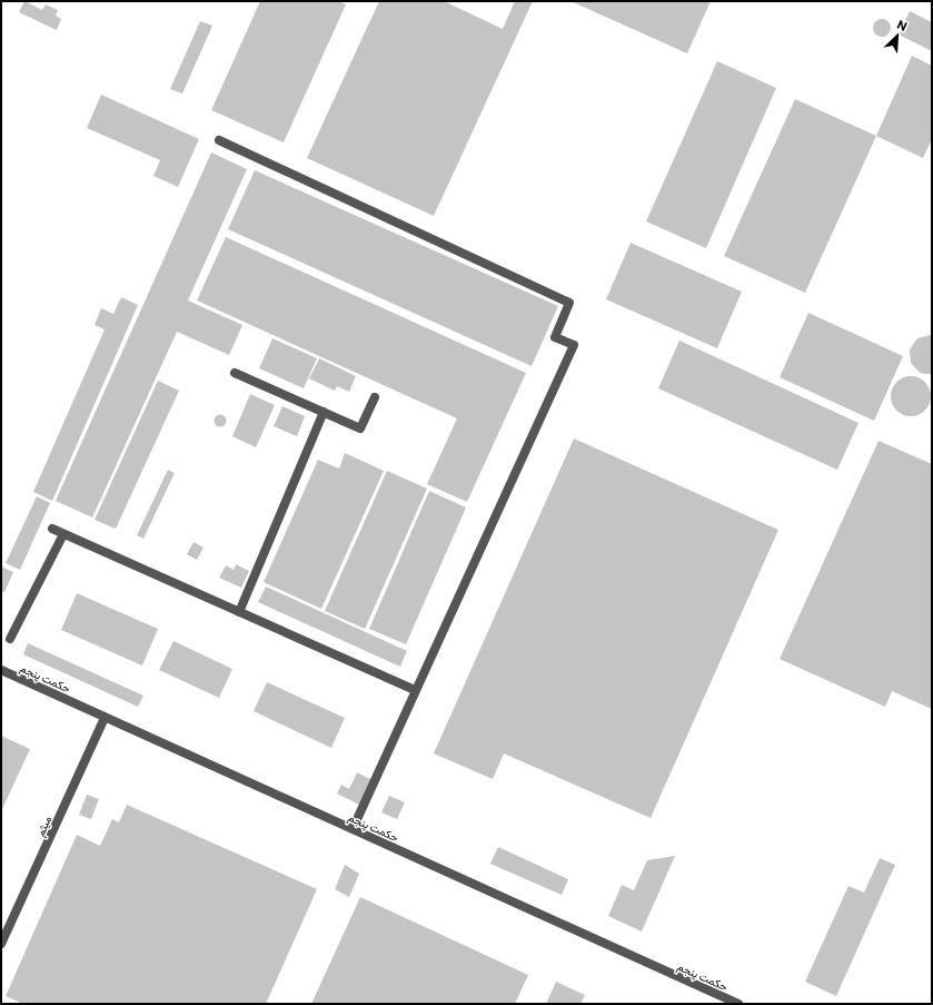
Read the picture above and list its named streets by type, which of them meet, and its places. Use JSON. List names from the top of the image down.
{
  "streets": {
    "street": ["حکمت پنجم", "میثم"]
  },
  "crossings": [
    ["حکمت پنجم", "میثم"]
  ],
  "north": "top right"
}
